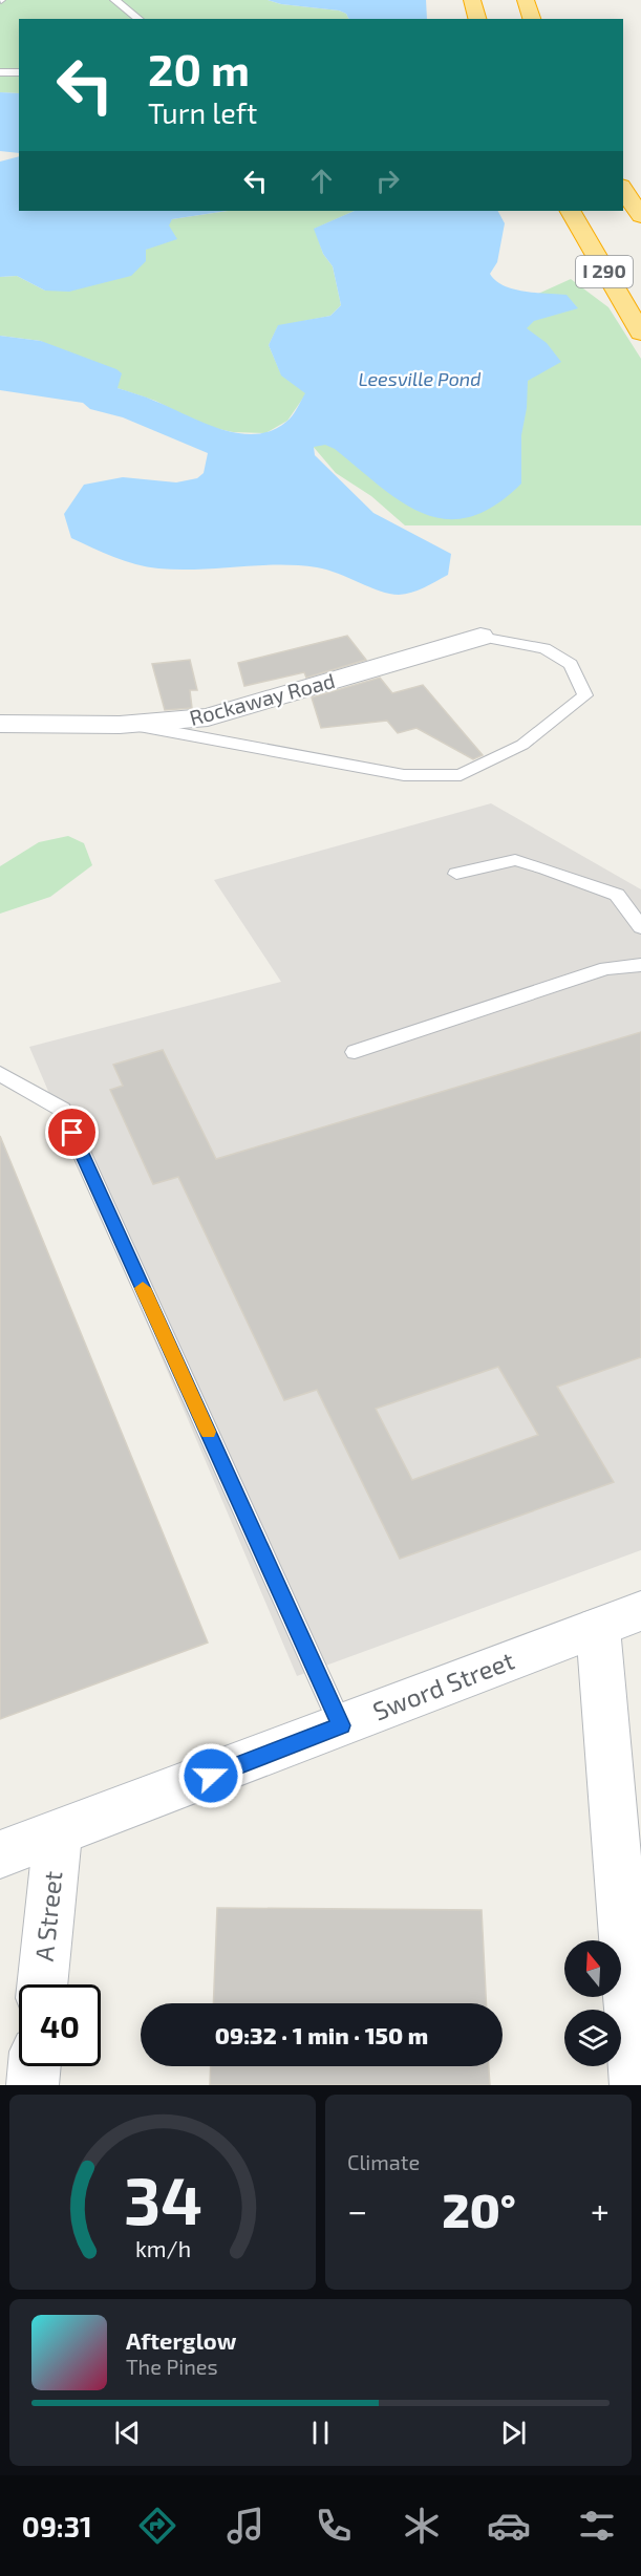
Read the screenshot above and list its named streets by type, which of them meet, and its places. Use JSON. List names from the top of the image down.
{
  "streets": {
    "highway": ["I 290"],
    "street": ["Rockaway Road", "Sword Street", "A Street"]
  },
  "crossings": [
    ["Sword Street", "A Street"]
  ],
  "water": ["Leesville Pond"],
  "north": "top",
  "page": {
    "turn": ["20 m", "Turn left"],
    "limit": "40",
    "trip": "09:32 · 1 min · 150 m",
    "tile": "Climate",
    "heat": ["−", "20°", "+"],
    "song": ["Afterglow", "The Pines"],
    "tabs": "09:31",
    "gauge": ["34", "km/h"]
  }
}
